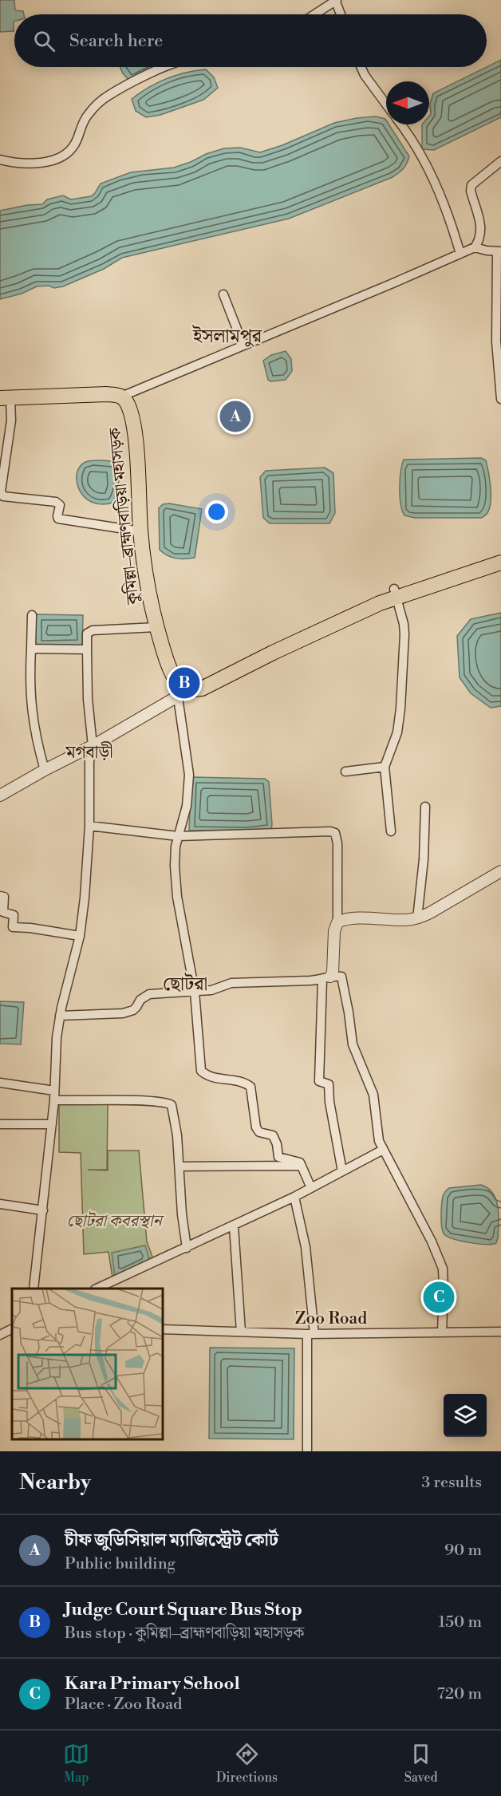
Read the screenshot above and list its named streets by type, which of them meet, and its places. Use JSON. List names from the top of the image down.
{
  "streets": {
    "highway": ["কুমিল্লা–ব্রাহ্মণবাড়িয়া মহাসড়ক"],
    "street": ["Zoo Road"]
  },
  "districts": ["ইসলামপুর", "মগবাড়ী", "ছোটরা"],
  "parks": ["ছোটরা কবরস্থান"],
  "north": "left",
  "page": {
    "search": "Search here",
    "pins": ["A", "B", "C"],
    "heading": ["Nearby", "3 results"],
    "list": [
      {
        "mark": "A",
        "name": "চীফ জুডিসিয়াল ম্যাজিস্ট্রেট কোর্ট",
        "note": "Public building",
        "value": "90 m"
      },
      {
        "mark": "B",
        "name": "Judge Court Square Bus Stop",
        "note": "Bus stop · কুমিল্লা–ব্রাহ্মণবাড়িয়া মহাসড়ক",
        "value": "150 m"
      },
      {
        "mark": "C",
        "name": "Kara Primary School",
        "note": "Place · Zoo Road",
        "value": "720 m"
      }
    ],
    "nav": ["Map", "Directions", "Saved"]
  }
}
